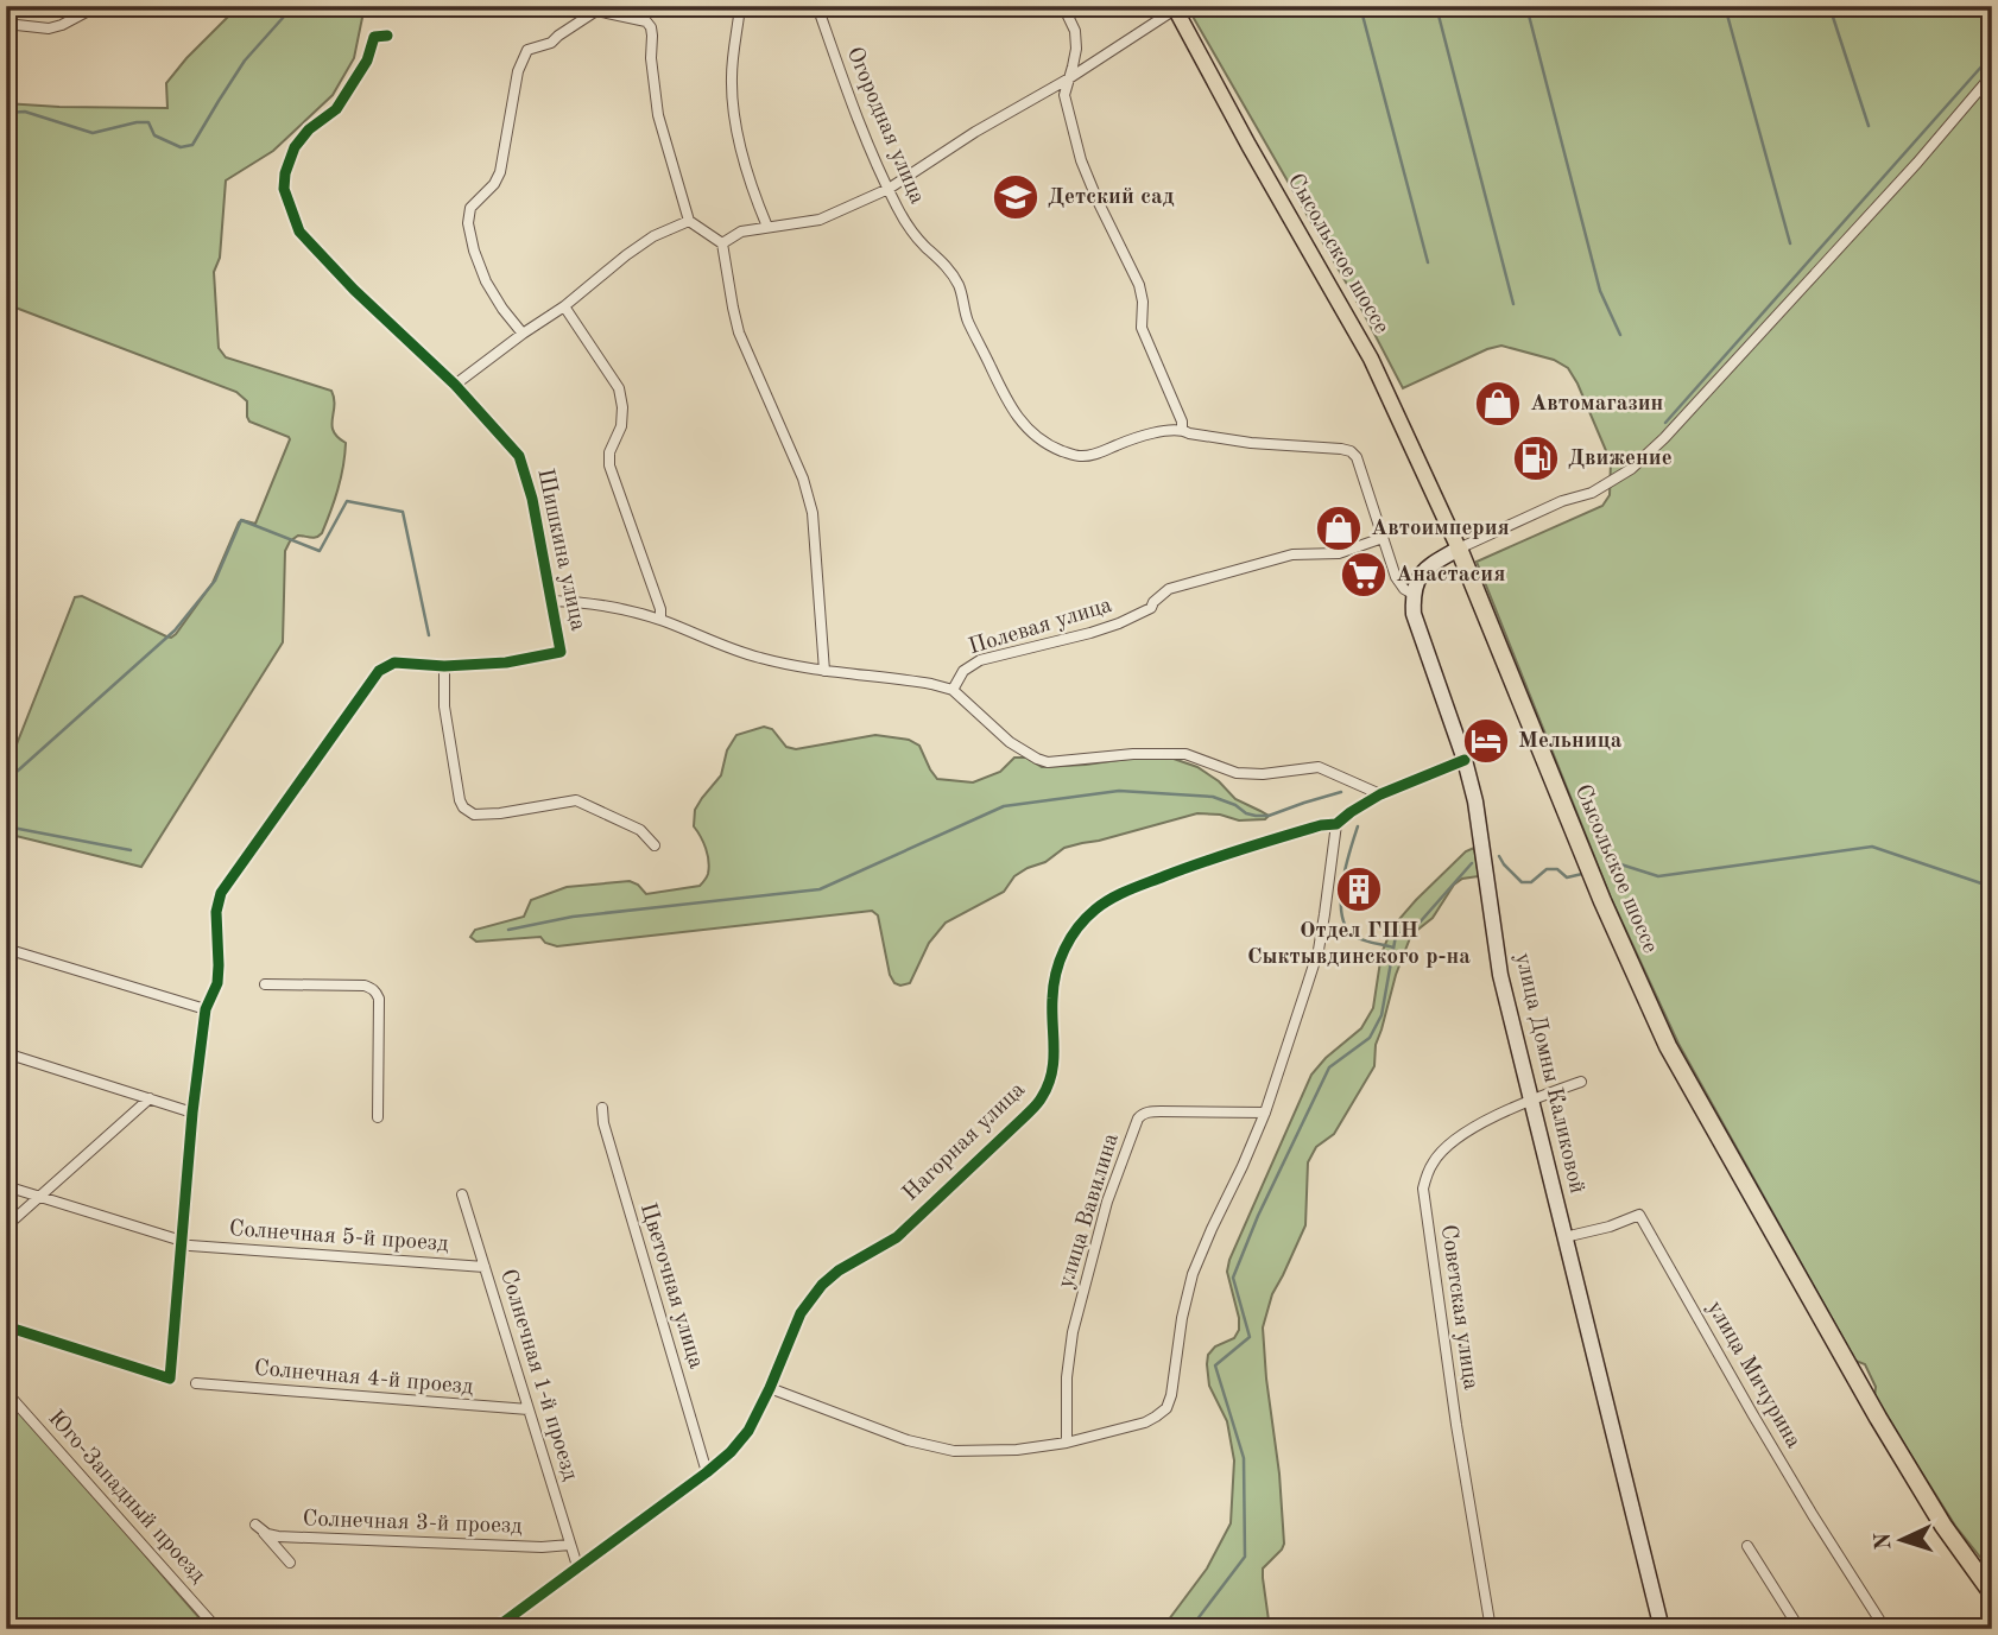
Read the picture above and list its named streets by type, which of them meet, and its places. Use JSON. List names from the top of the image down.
{
  "streets": {
    "highway": ["Сысольское шоссе"],
    "main road": ["улица Домны Каликовой"],
    "street": [
      "Огородная улица",
      "Шишкина улица",
      "Полевая улица",
      "Нагорная улица",
      "улица Вавилина",
      "Солнечная 5-й проезд",
      "Цветочная улица",
      "Советская улица",
      "Солнечная 1-й проезд",
      "улица Мичурина",
      "Солнечная 4-й проезд",
      "Юго-Западный проезд",
      "Солнечная 3-й проезд"
    ]
  },
  "crossings": [
    ["Огородная улица", "Полевая улица"],
    ["Огородная улица", "улица Домны Каликовой"],
    ["Шишкина улица", "Солнечная 5-й проезд"],
    ["улица Домны Каликовой", "Нагорная улица"],
    ["улица Домны Каликовой", "Советская улица"],
    ["улица Домны Каликовой", "улица Мичурина"],
    ["Нагорная улица", "Цветочная улица"],
    ["Нагорная улица", "Солнечная 1-й проезд"],
    ["Солнечная 5-й проезд", "Солнечная 1-й проезд"],
    ["Солнечная 1-й проезд", "Солнечная 4-й проезд"],
    ["Солнечная 1-й проезд", "Солнечная 3-й проезд"]
  ],
  "places": {
    "school or university": ["Детский сад"],
    "shop": ["Автомагазин", "Автоимперия"],
    "fuel station": ["Движение"],
    "supermarket": ["Анастасия"],
    "hotel": ["Мельница"],
    "building": ["Отдел ГПН Сыктывдинского р-на"]
  },
  "north": "left"
}
